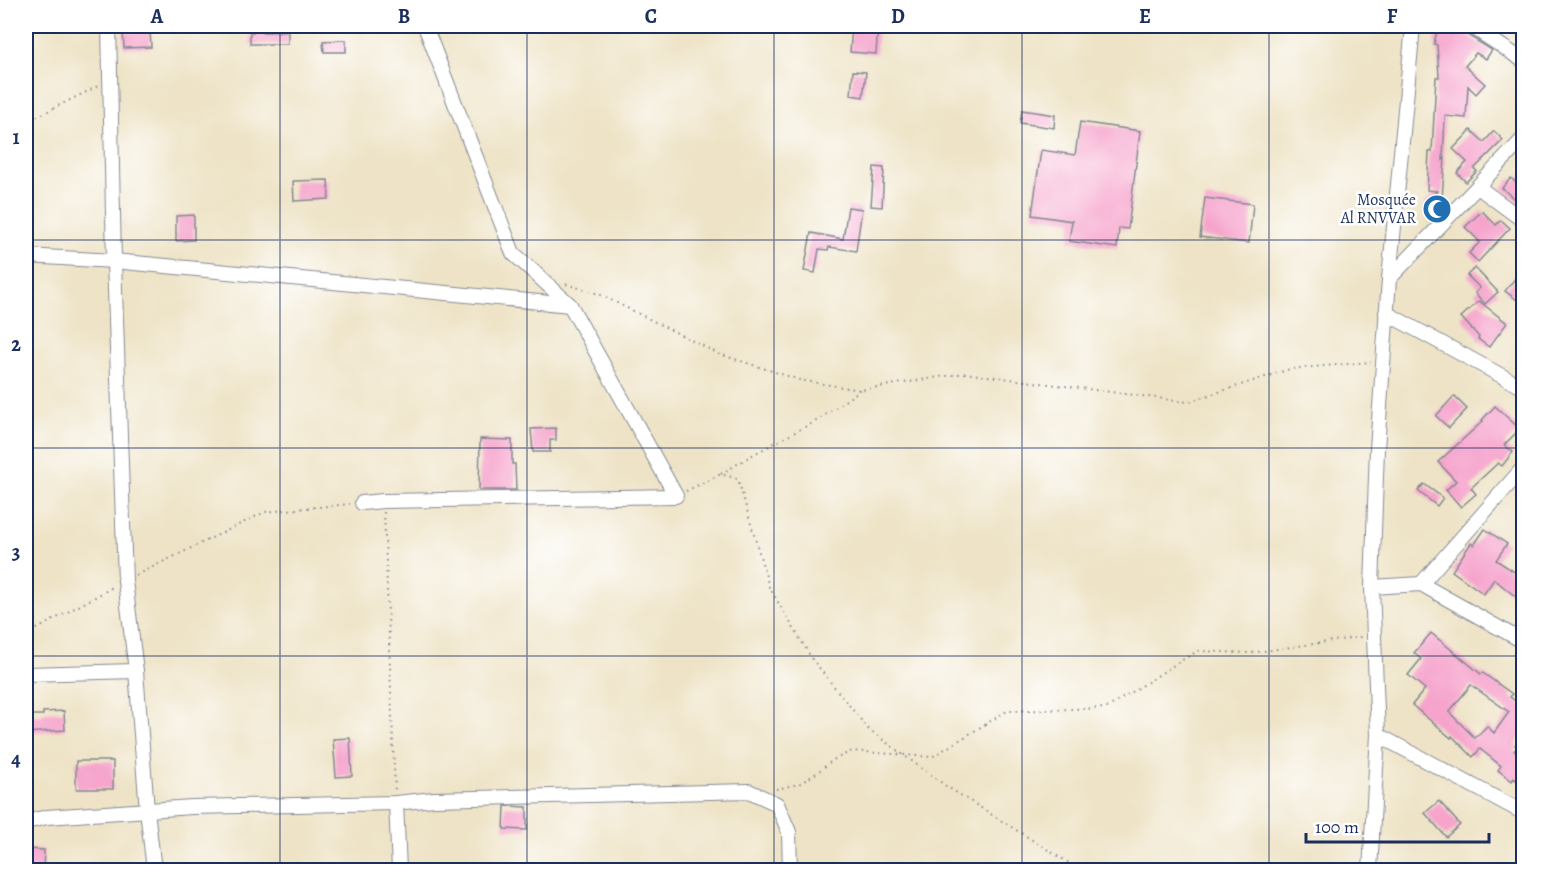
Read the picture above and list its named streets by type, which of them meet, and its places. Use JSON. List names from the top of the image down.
{
  "places": {
    "mosque": ["Mosquée Al RNVVAR"]
  },
  "scale_bar": "100 m",
  "grid": {
    "columns": [
      "A",
      "B",
      "C",
      "D",
      "E",
      "F"
    ],
    "rows": [
      "1",
      "2",
      "3",
      "4"
    ]
  }
}
